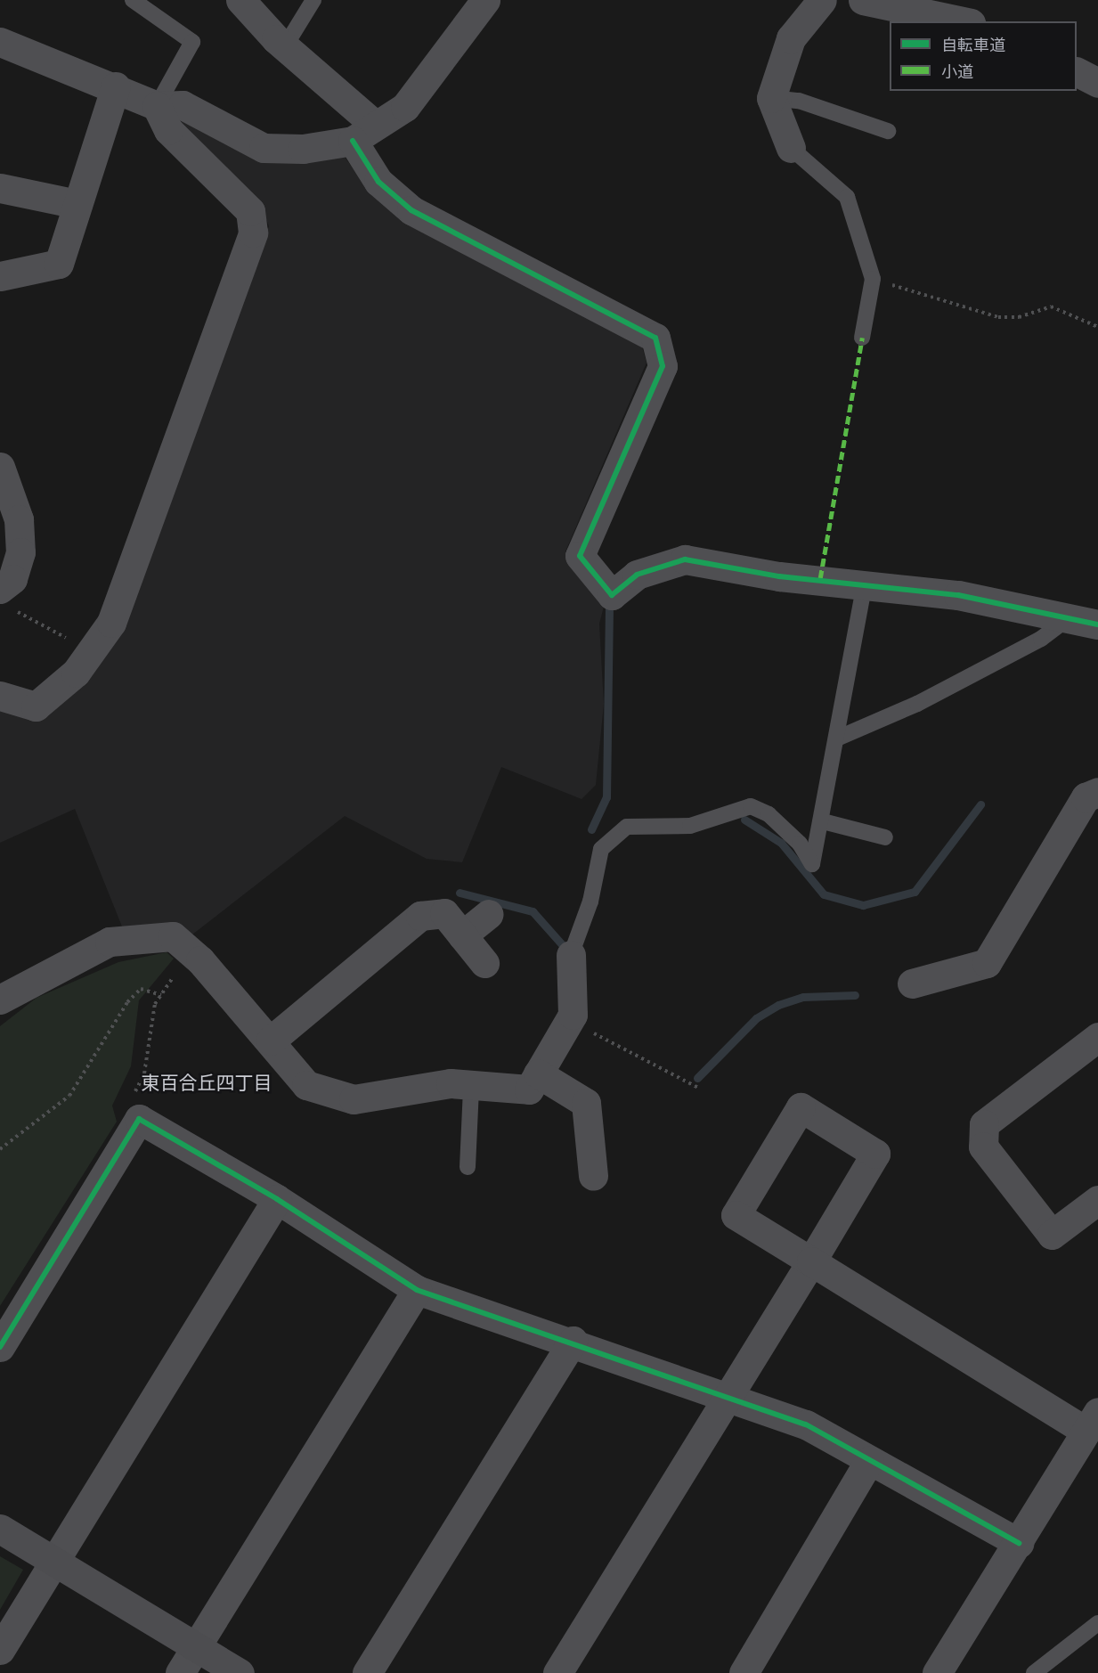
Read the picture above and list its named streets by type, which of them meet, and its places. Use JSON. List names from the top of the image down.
{
  "districts": ["東百合丘四丁目"],
  "legend": ["自転車道", "小道"]
}
